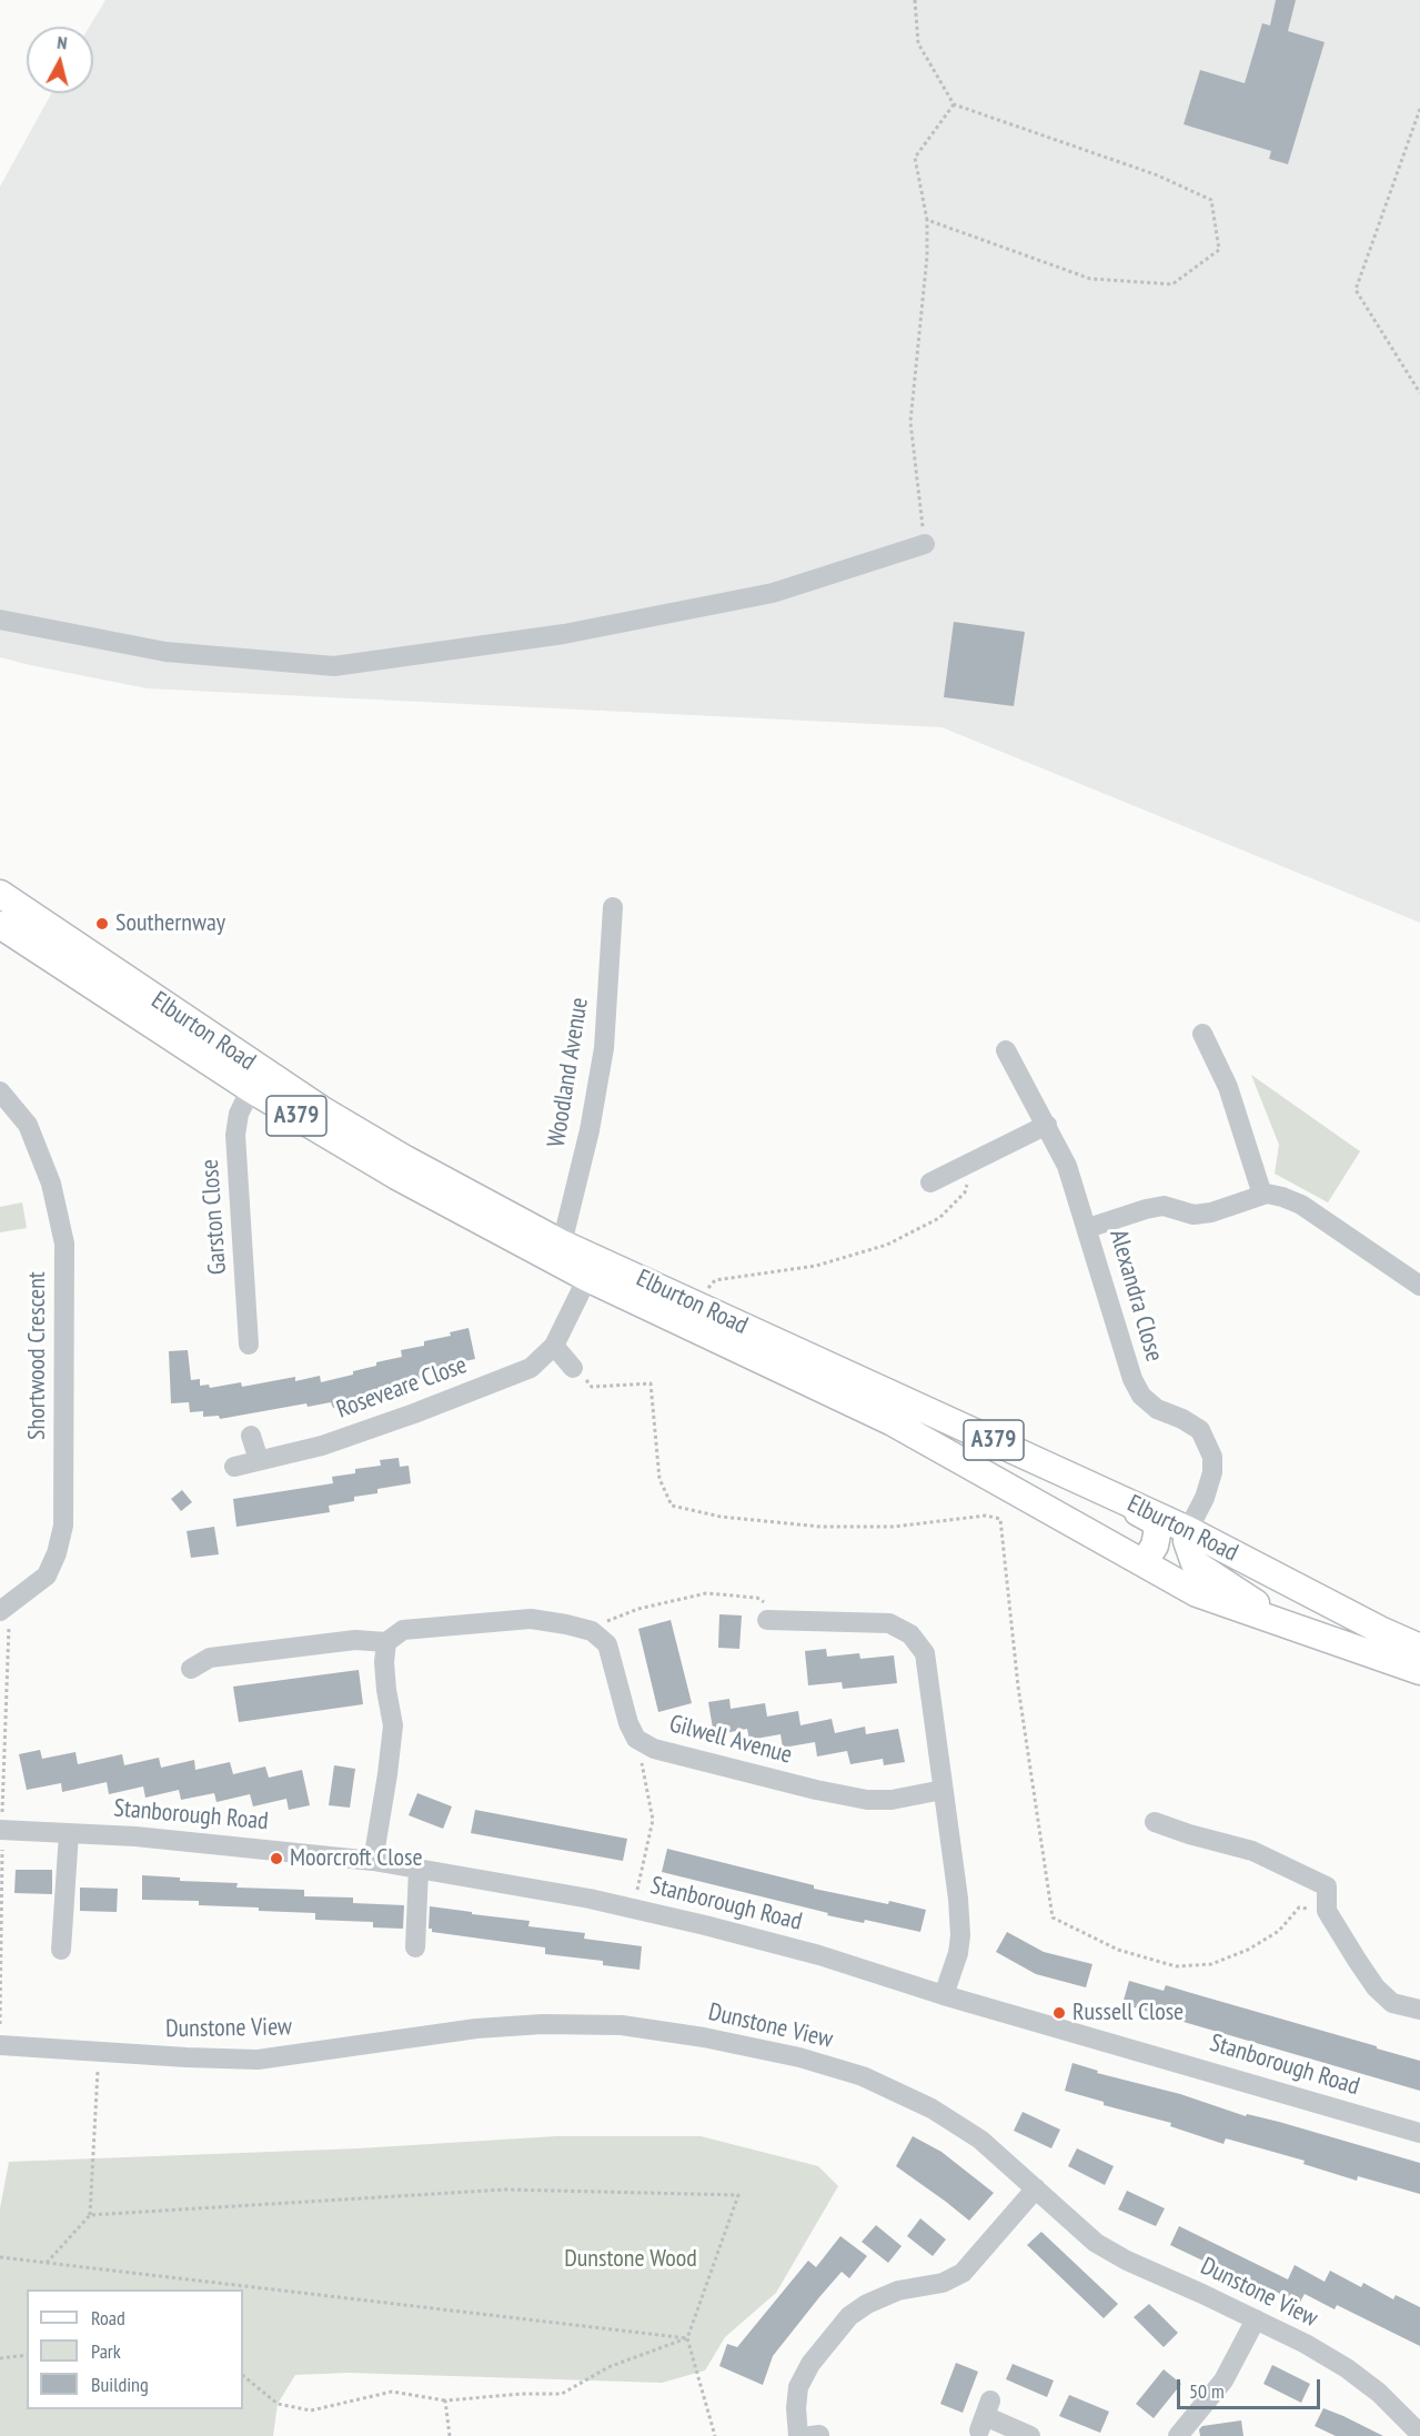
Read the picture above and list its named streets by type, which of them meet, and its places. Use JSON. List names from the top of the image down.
{
  "streets": {
    "main road": ["Elburton Road", "A379"],
    "street": [
      "Woodland Avenue",
      "Garston Close",
      "Alexandra Close",
      "Shortwood Crescent",
      "Roseveare Close",
      "Gilwell Avenue",
      "Stanborough Road",
      "Dunstone View"
    ]
  },
  "crossings": [
    ["Elburton Road", "Woodland Avenue"],
    ["Elburton Road", "A379"],
    ["Elburton Road", "Garston Close"],
    ["Elburton Road", "Alexandra Close"],
    ["Elburton Road", "Roseveare Close"],
    ["A379", "Alexandra Close"]
  ],
  "parks": ["Dunstone Wood"],
  "places": ["Southernway", "Moorcroft Close", "Russell Close"],
  "legend": ["Road", "Park", "Building"],
  "scale_bar": "50 m",
  "north": "top"
}
